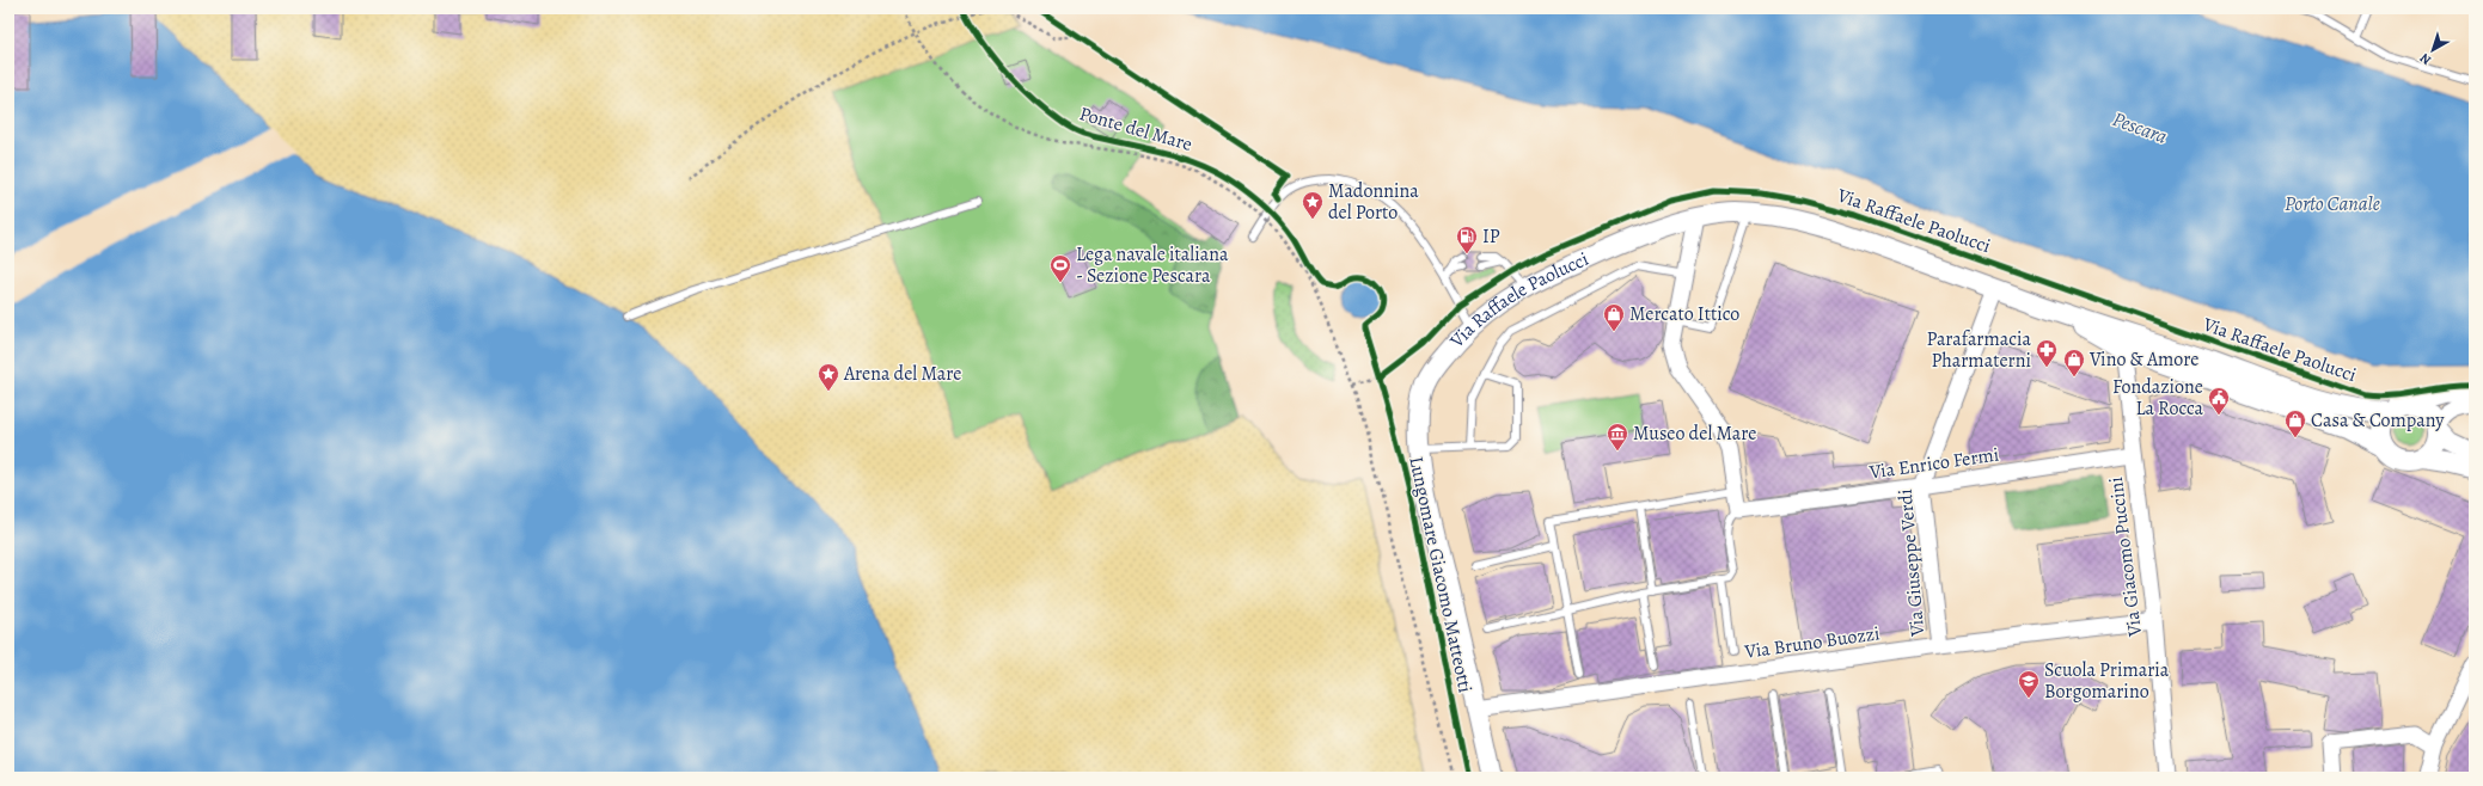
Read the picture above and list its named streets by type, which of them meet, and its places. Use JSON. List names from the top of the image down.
{
  "streets": {
    "street": [
      "Via Raffaele Paolucci",
      "Via Enrico Fermi",
      "Via Giacomo Puccini",
      "Via Giuseppe Verdi",
      "Lungomare Giacomo Matteotti",
      "Via Bruno Buozzi"
    ],
    "cycle path": ["Ponte del Mare"]
  },
  "crossings": [
    ["Ponte del Mare", "Lungomare Giacomo Matteotti"],
    ["Via Raffaele Paolucci", "Via Giacomo Puccini"],
    ["Via Raffaele Paolucci", "Via Giuseppe Verdi"],
    ["Via Raffaele Paolucci", "Lungomare Giacomo Matteotti"],
    ["Via Enrico Fermi", "Via Giacomo Puccini"],
    ["Via Enrico Fermi", "Via Giuseppe Verdi"],
    ["Via Giacomo Puccini", "Via Bruno Buozzi"],
    ["Via Giuseppe Verdi", "Via Bruno Buozzi"],
    ["Lungomare Giacomo Matteotti", "Via Bruno Buozzi"]
  ],
  "water": ["Pescara", "Porto Canale"],
  "places": {
    "place": ["Madonnina del Porto", "Arena del Mare"],
    "fuel station": ["IP"],
    "sports": ["Lega navale italiana - Sezione Pescara"],
    "shop": ["Mercato Ittico", "Vino & Amore", "Casa & Company"],
    "pharmacy": ["Parafarmacia Pharmaterni"],
    "public building": ["Fondazione La Rocca"],
    "museum": ["Museo del Mare"],
    "school or university": ["Scuola Primaria Borgomarino"]
  },
  "north": "bottom left"
}
